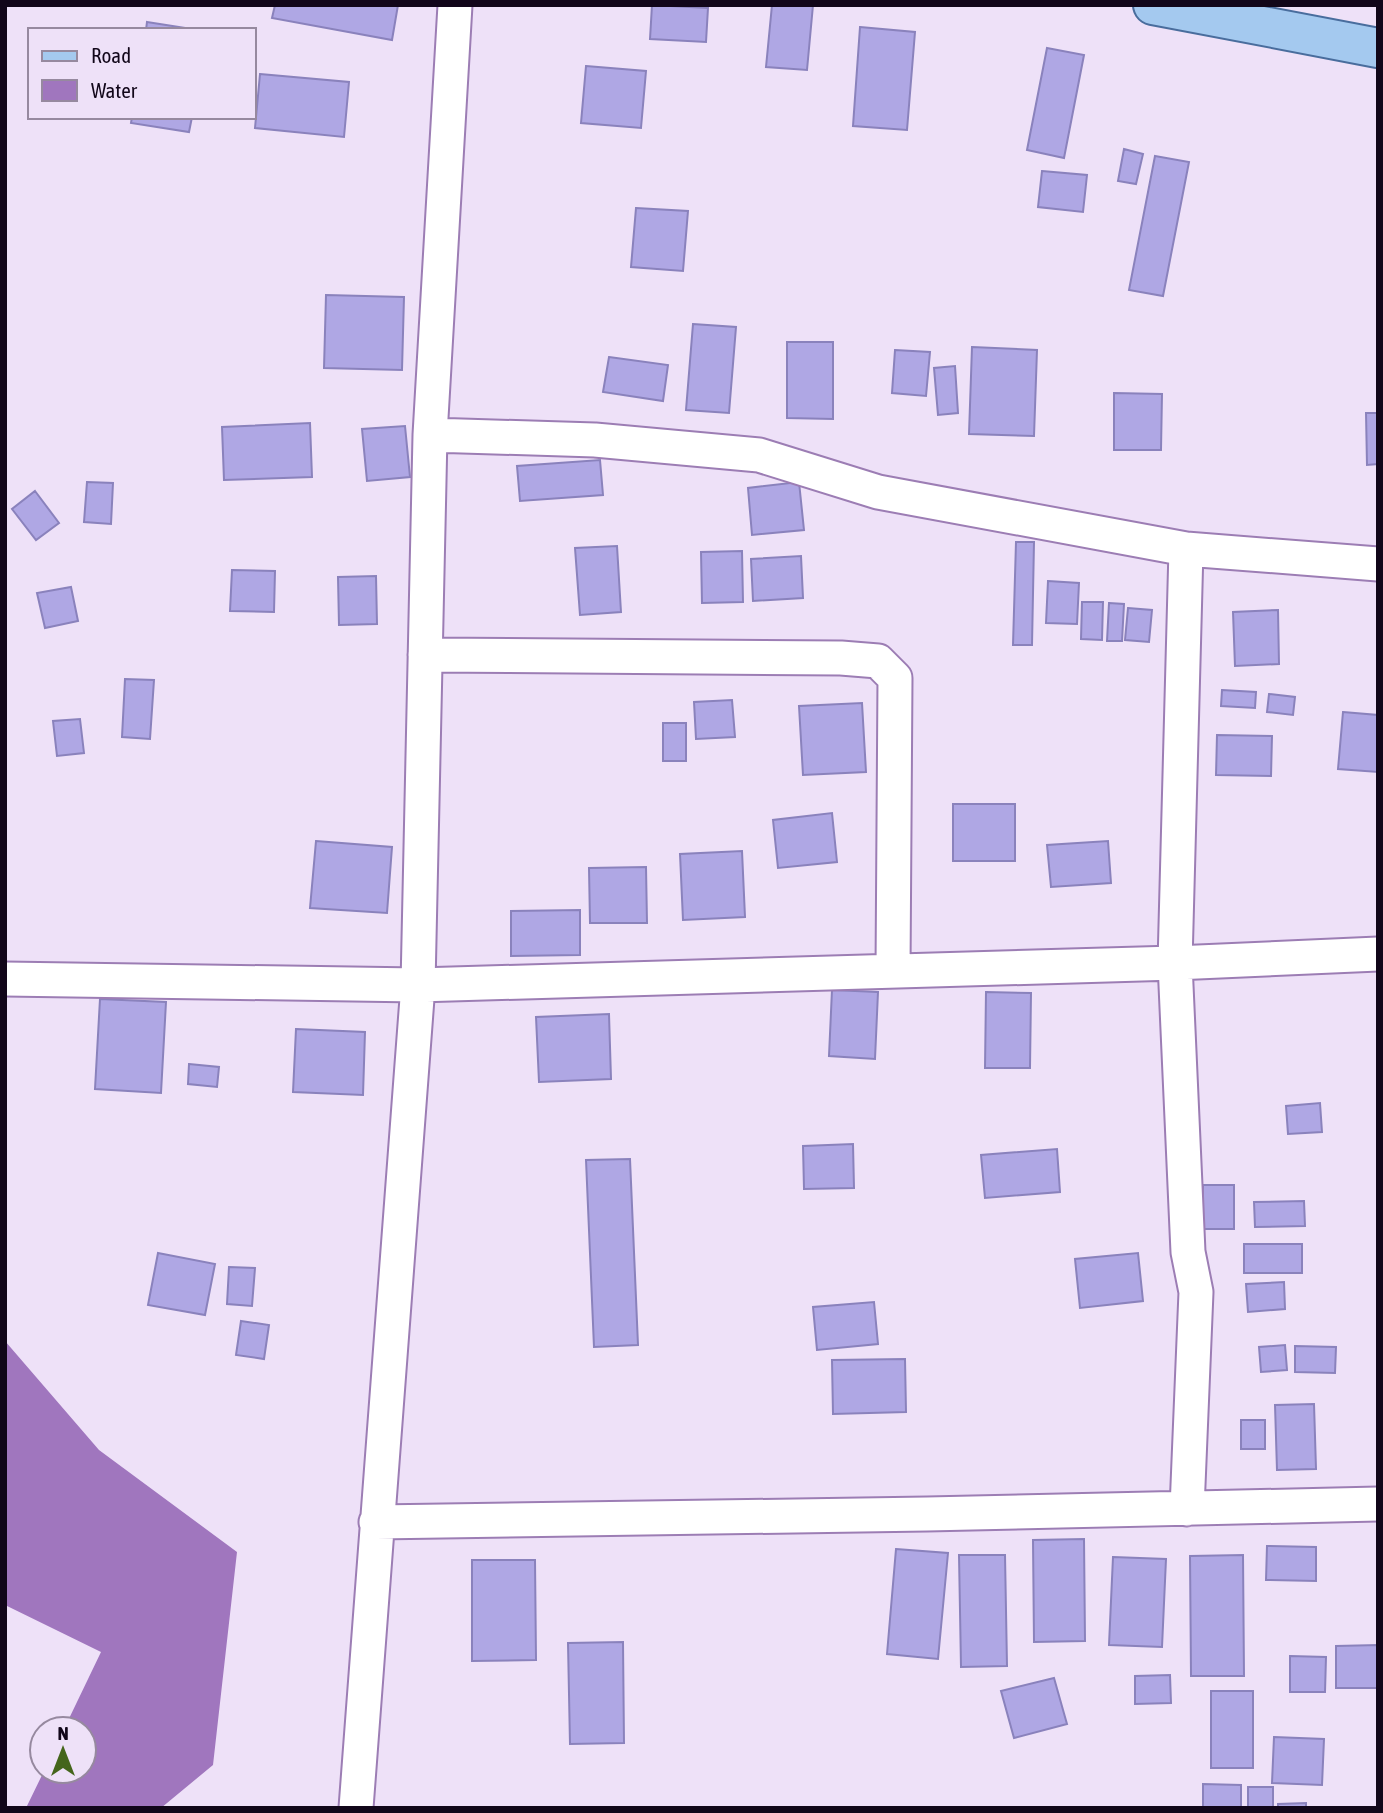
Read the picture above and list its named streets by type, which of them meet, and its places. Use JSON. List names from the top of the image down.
{
  "legend": ["Road", "Water"],
  "north": "top"
}
